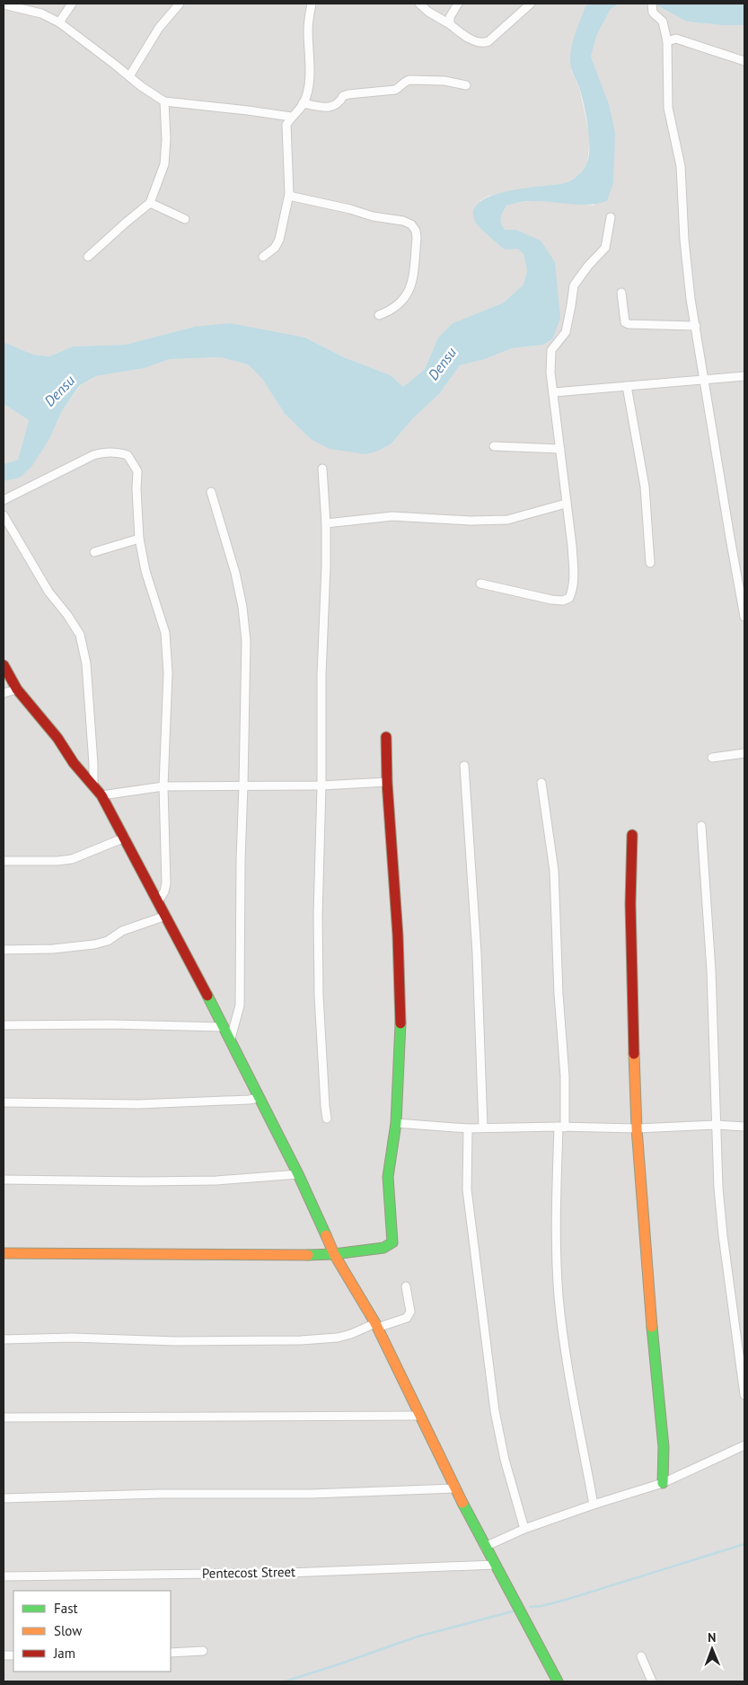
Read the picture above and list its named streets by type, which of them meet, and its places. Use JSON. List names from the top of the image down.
{
  "streets": {
    "street": ["Pentecost Street"]
  },
  "water": ["Densu"],
  "legend": ["Fast", "Slow", "Jam"],
  "north": "top"
}
